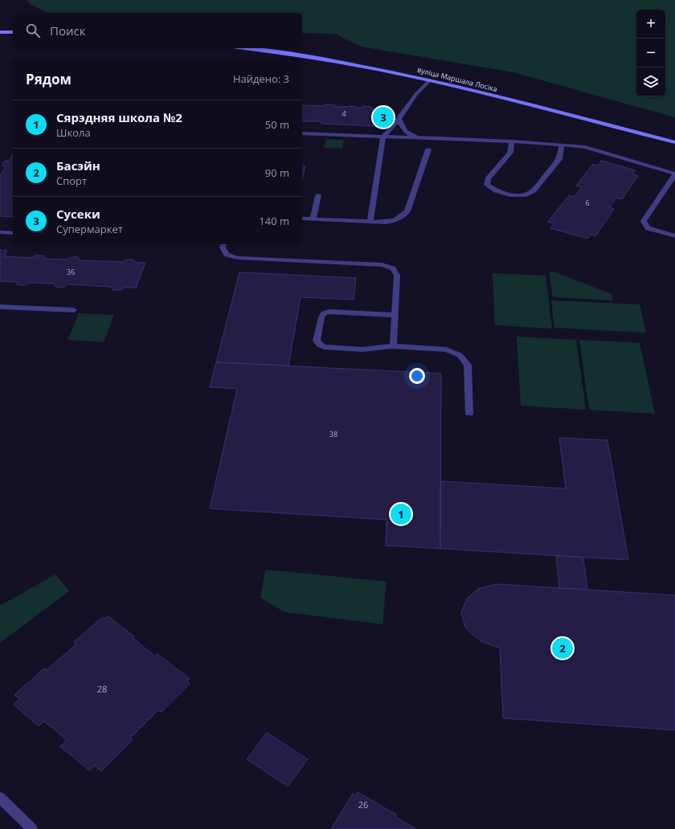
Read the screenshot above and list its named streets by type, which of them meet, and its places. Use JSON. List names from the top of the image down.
{
  "streets": {
    "main road": ["вуліца Маршала Лосіка"]
  },
  "house_numbers": [
    "4",
    "6",
    "36",
    "38",
    "28",
    "26"
  ],
  "page": {
    "map_buttons": ["+", "−"],
    "search": "Поиск",
    "heading": ["Рядом", "Найдено: 3"],
    "list": [
      {
        "mark": "1",
        "name": "Сярэдняя школа №2",
        "note": "Школа",
        "value": "50 m"
      },
      {
        "mark": "2",
        "name": "Басэйн",
        "note": "Спорт",
        "value": "90 m"
      },
      {
        "mark": "3",
        "name": "Сусеки",
        "note": "Супермаркет",
        "value": "140 m"
      }
    ],
    "pins": ["3", "1", "2"]
  }
}
